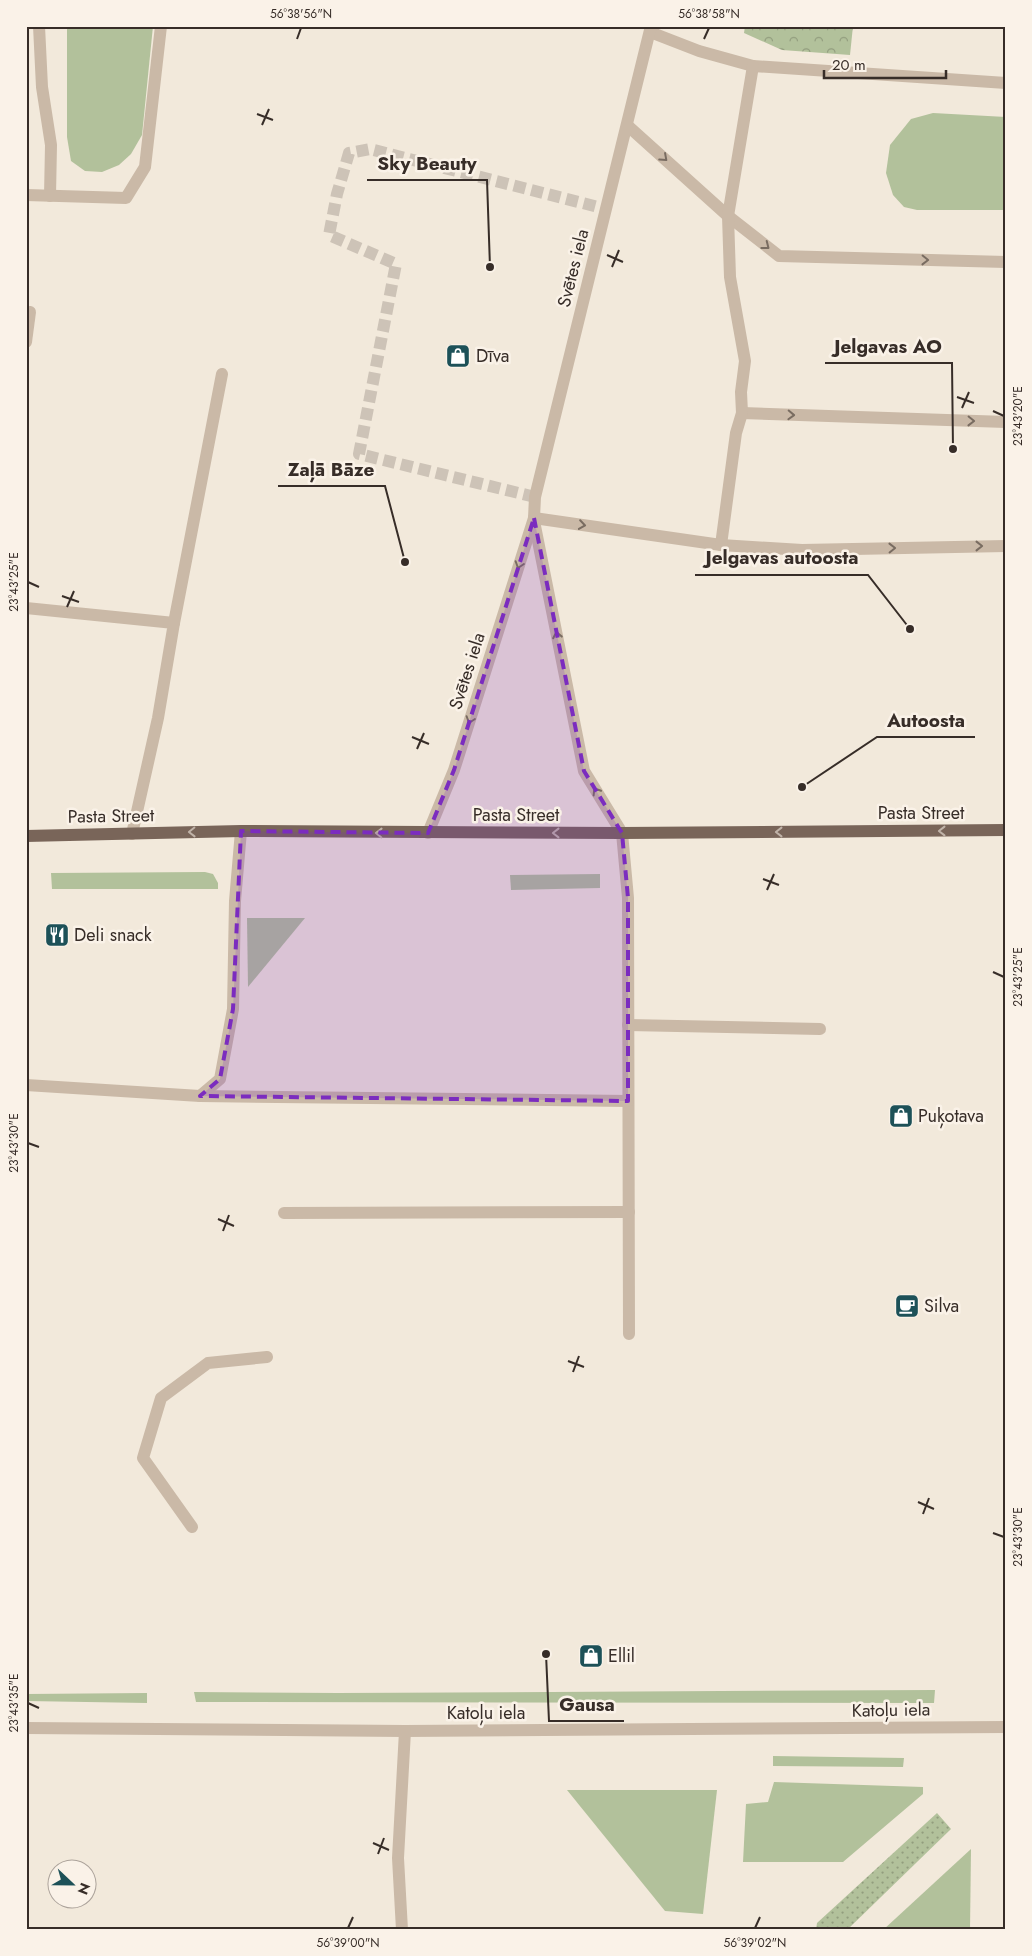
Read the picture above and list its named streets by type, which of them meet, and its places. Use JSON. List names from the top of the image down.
{
  "streets": {
    "main road": ["Pasta Street"],
    "street": ["Svētes iela", "Katoļu iela"]
  },
  "crossings": [
    ["Svētes iela", "Pasta Street"]
  ],
  "one_way": ["Pasta Street"],
  "places": {
    "other": [
      "Sky Beauty",
      "Jelgavas AO",
      "Zaļā Bāze",
      "Jelgavas autoosta",
      "Autoosta",
      "Gausa"
    ],
    "shop": ["Dīva", "Puķotava", "Ellil"],
    "restaurant": ["Deli snack"],
    "cafe": ["Silva"]
  },
  "scale_bar": "20 m",
  "north": "right",
  "coordinates": [
    "56°38'56\"N",
    "56°38'58\"N",
    "23°43'20\"E",
    "23°43'25\"E",
    "23°43'30\"E",
    "23°43'35\"E",
    "56°39'00\"N",
    "56°39'02\"N"
  ]
}
